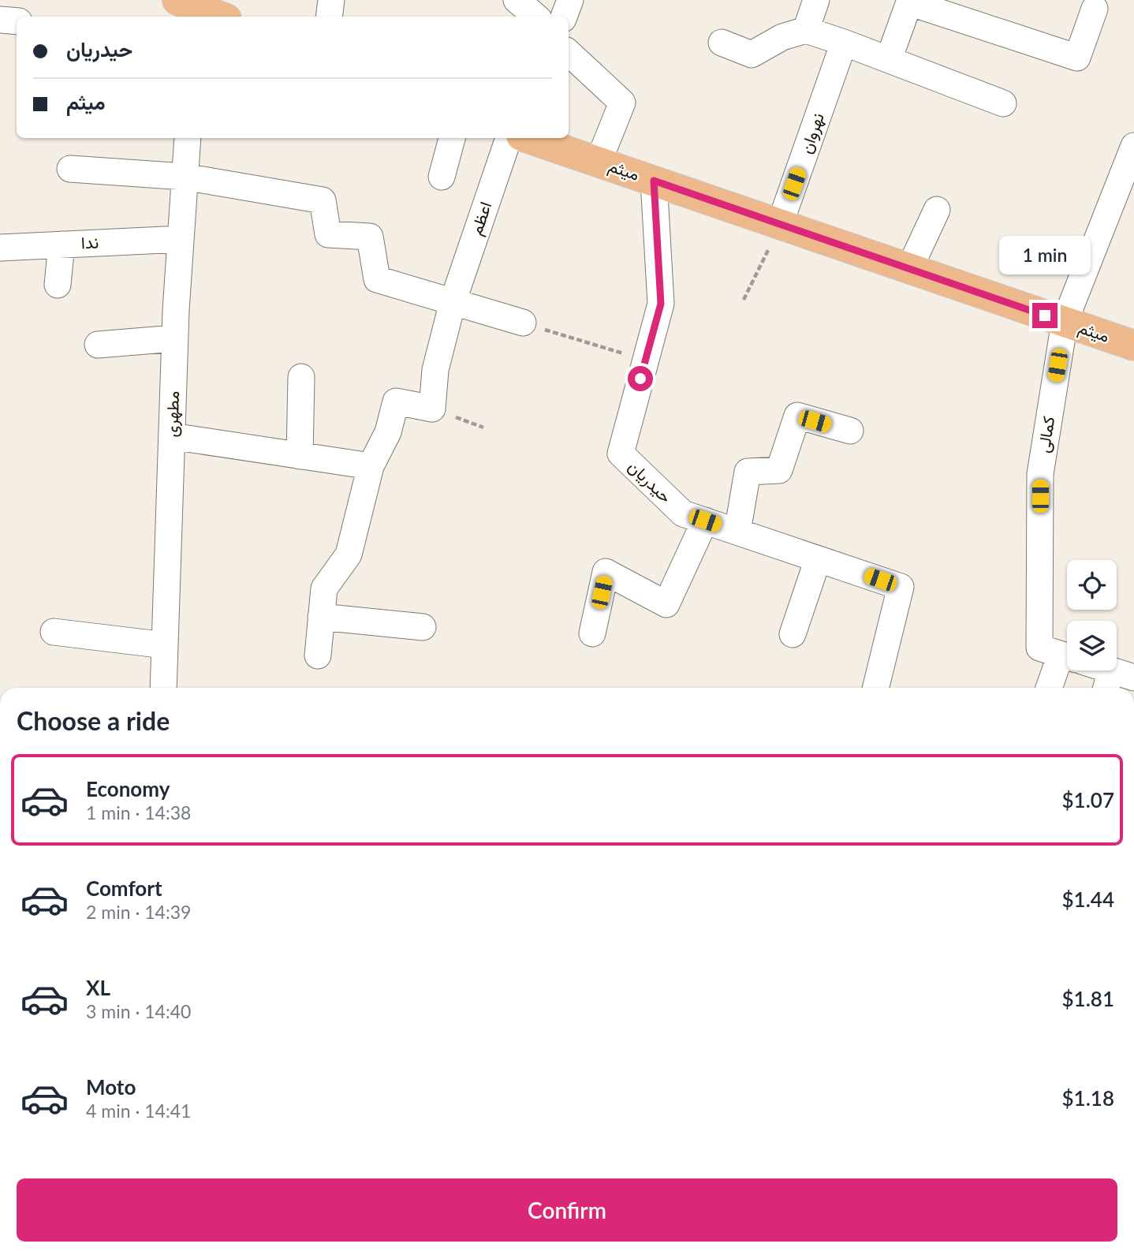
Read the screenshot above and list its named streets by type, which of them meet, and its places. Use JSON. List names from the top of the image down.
{
  "streets": {
    "main road": ["میثم"],
    "street": [
      "نهروان",
      "اعظم",
      "ندا",
      "مطهری",
      "کمالی",
      "حیدریان"
    ]
  },
  "crossings": [
    ["نهروان", "میثم"],
    ["میثم", "کمالی"],
    ["میثم", "حیدریان"],
    ["ندا", "مطهری"]
  ],
  "page": {
    "banner": ["حیدریان", "میثم"],
    "bubble": "1 min",
    "heading": "Choose a ride",
    "list": [
      {
        "name": "Economy",
        "note": "1 min · 14:38",
        "value": "$1.07"
      },
      {
        "name": "Comfort",
        "note": "2 min · 14:39",
        "value": "$1.44"
      },
      {
        "name": "XL",
        "note": "3 min · 14:40",
        "value": "$1.81"
      },
      {
        "name": "Moto",
        "note": "4 min · 14:41",
        "value": "$1.18"
      }
    ],
    "buttons": "Confirm"
  }
}
